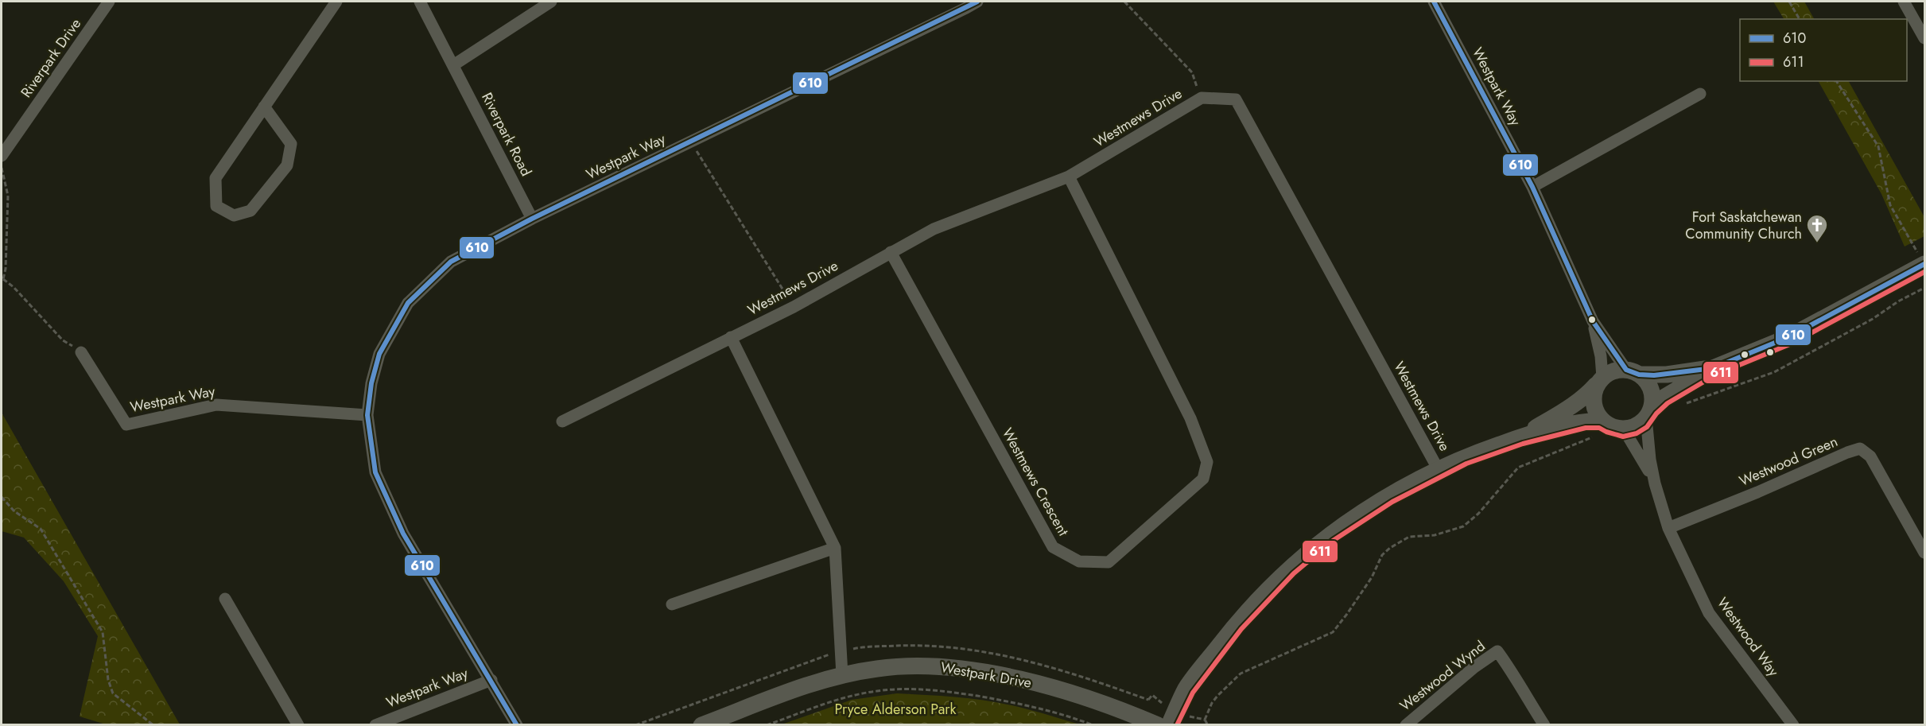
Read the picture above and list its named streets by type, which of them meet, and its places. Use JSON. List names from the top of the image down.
{
  "streets": {
    "street": [
      "Riverpark Drive",
      "Westpark Way",
      "Westmews Drive",
      "Riverpark Road",
      "Westwood Green",
      "Westmews Crescent",
      "Westwood Way",
      "Westpark Drive",
      "Westwood Wynd"
    ]
  },
  "crossings": [
    ["Westpark Way", "Riverpark Road"],
    ["Westpark Way", "Westwood Way"],
    ["Westmews Drive", "Westmews Crescent"],
    ["Westwood Green", "Westwood Way"]
  ],
  "parks": ["Pryce Alderson Park"],
  "places": {
    "church": ["Fort Saskatchewan Community Church"]
  },
  "lines": ["transit line 610", "transit line 611"],
  "legend": ["610", "611"]
}
